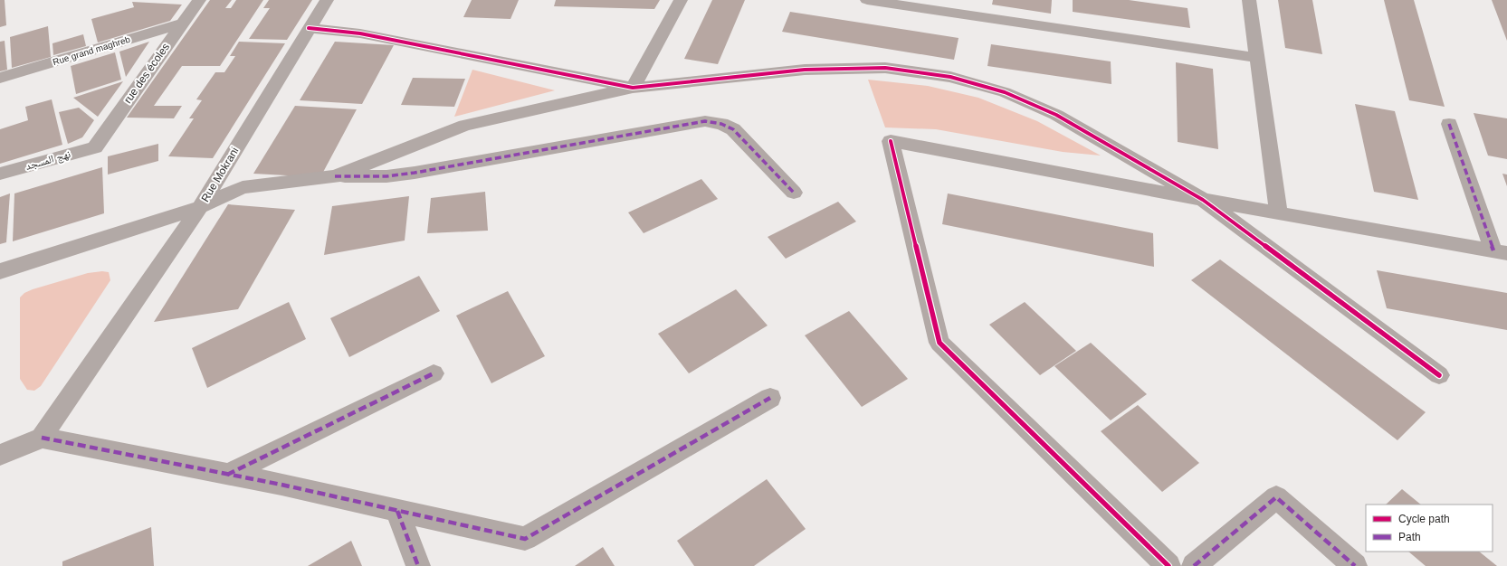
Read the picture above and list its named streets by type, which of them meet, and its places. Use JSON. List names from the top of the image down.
{
  "streets": {
    "street": [
      "Rue grand maghreb",
      "rue des écoles",
      "نهج المسجد",
      "Rue Mokrani"
    ]
  },
  "crossings": [
    ["Rue grand maghreb", "rue des écoles"],
    ["rue des écoles", "نهج المسجد"]
  ],
  "legend": ["Cycle path", "Path"]
}
